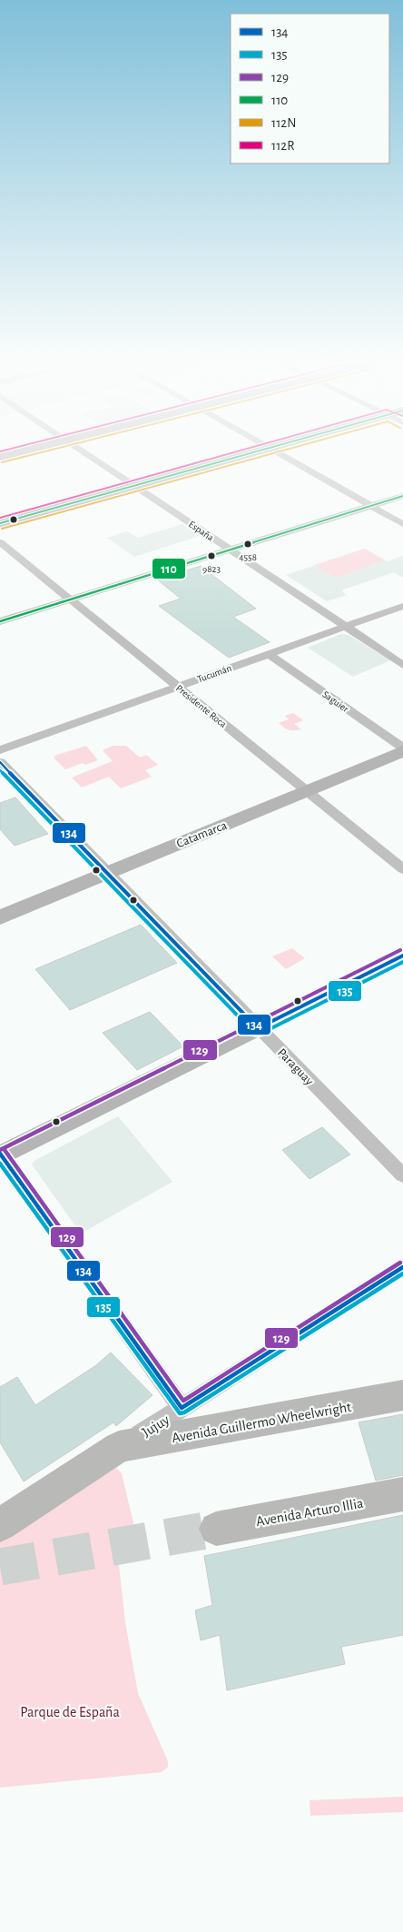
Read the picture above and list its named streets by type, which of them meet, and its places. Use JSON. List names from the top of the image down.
{
  "streets": {
    "main road": [
      "Catamarca",
      "Avenida Guillermo Wheelwright",
      "Jujuy",
      "Avenida Arturo Illia"
    ],
    "street": [
      "España",
      "Tucumán",
      "Saguier",
      "Presidente Roca",
      "Paraguay"
    ]
  },
  "crossings": [
    ["España", "Tucumán"],
    ["Tucumán", "Saguier"],
    ["Tucumán", "Presidente Roca"],
    ["Saguier", "Catamarca"],
    ["Presidente Roca", "Catamarca"],
    ["Catamarca", "Paraguay"],
    ["Avenida Guillermo Wheelwright", "Jujuy"]
  ],
  "parks": ["Parque de España"],
  "places": ["4558", "9823"],
  "lines": [
    "transit line 110",
    "transit line 112N",
    "transit line 112R",
    "transit line 134",
    "transit line 135",
    "transit line 129"
  ],
  "legend": [
    "134",
    "135",
    "129",
    "110",
    "112N",
    "112R"
  ]
}
